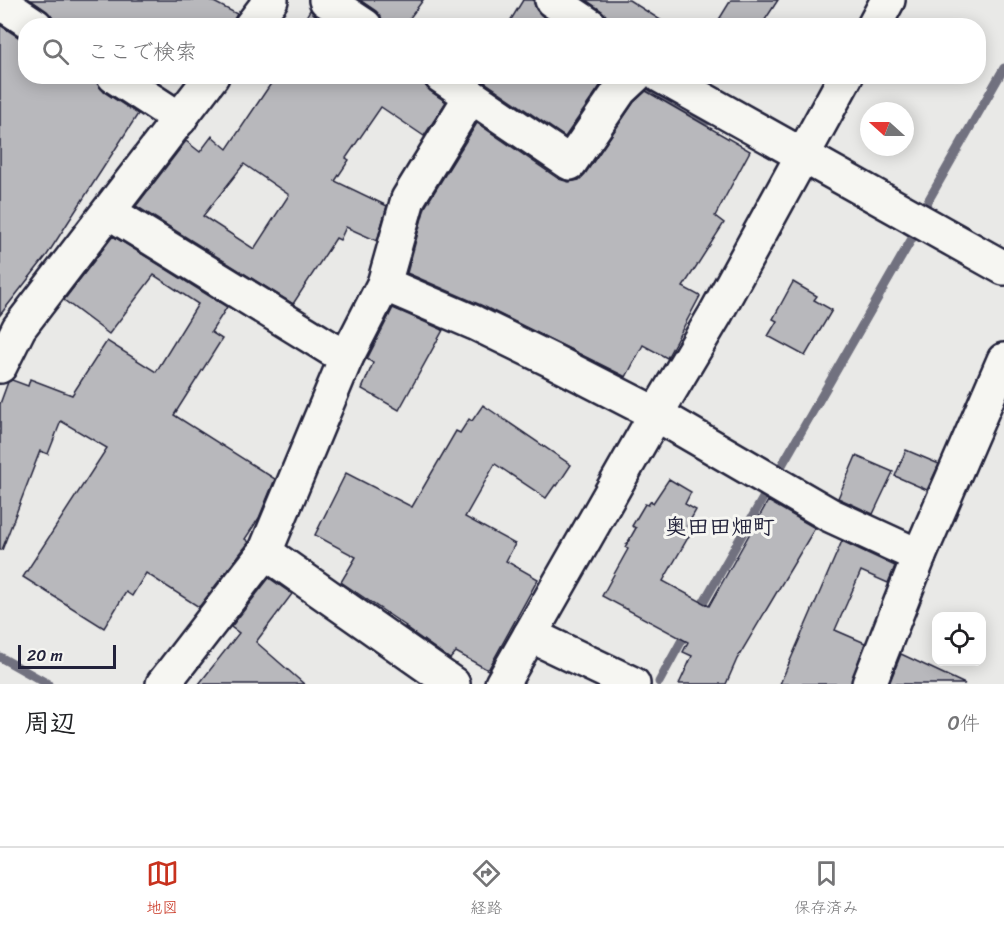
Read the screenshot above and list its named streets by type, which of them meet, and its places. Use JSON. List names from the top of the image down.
{
  "districts": ["奥田田畑町"],
  "scale_bar": "20 m",
  "north": "left",
  "page": {
    "search": "ここで検索",
    "scale": "20 m",
    "heading": ["周辺", "0件"],
    "nav": ["地図", "経路", "保存済み"]
  }
}
